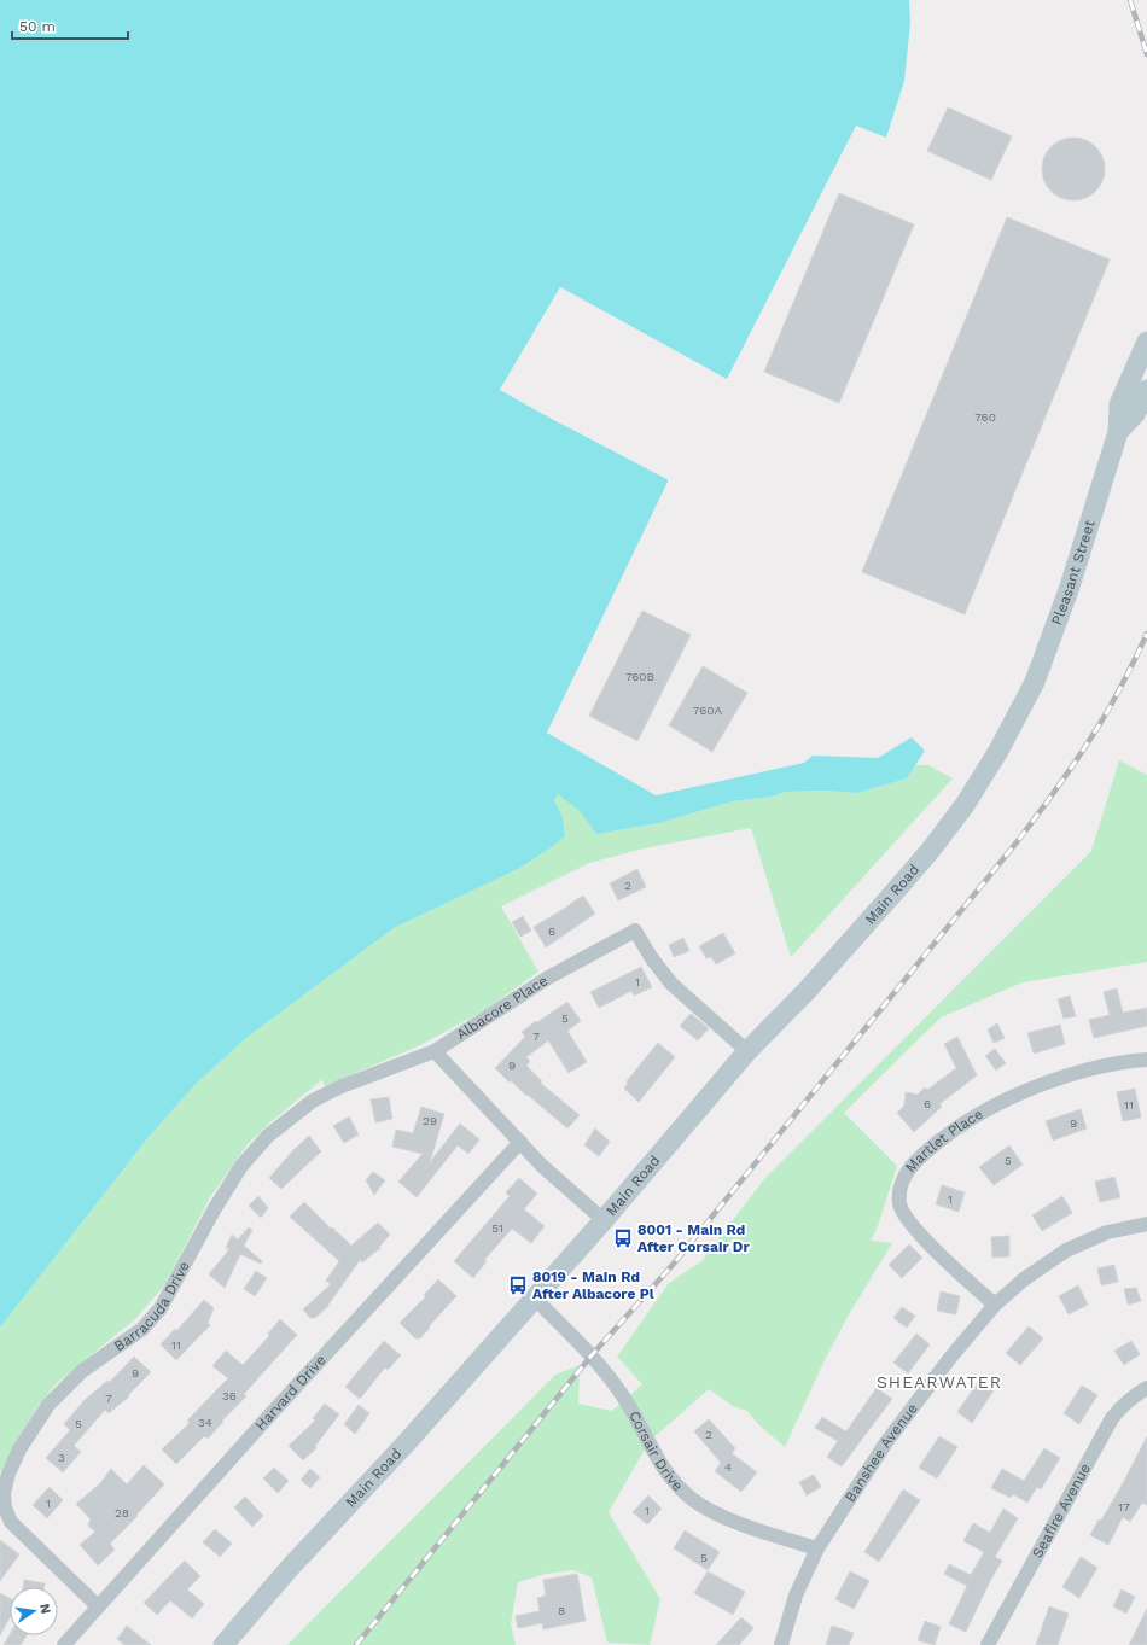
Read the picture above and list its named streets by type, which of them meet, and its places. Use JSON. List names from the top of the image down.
{
  "streets": {
    "main road": ["Pleasant Street", "Main Road"],
    "street": [
      "Albacore Place",
      "Martlet Place",
      "Barracuda Drive",
      "Harvard Drive",
      "Corsair Drive",
      "Banshee Avenue",
      "Seafire Avenue"
    ]
  },
  "crossings": [
    ["Pleasant Street", "Main Road"],
    ["Main Road", "Albacore Place"],
    ["Main Road", "Corsair Drive"],
    ["Albacore Place", "Barracuda Drive"],
    ["Martlet Place", "Banshee Avenue"],
    ["Barracuda Drive", "Harvard Drive"],
    ["Corsair Drive", "Banshee Avenue"]
  ],
  "districts": ["SHEARWATER"],
  "places": {
    "bus stop": ["8001 - Main Rd After Corsair Dr", "8019 - Main Rd After Albacore Pl"]
  },
  "house_numbers": [
    "760",
    "760B",
    "760A",
    "2",
    "6",
    "1",
    "5",
    "7",
    "9",
    "6",
    "11",
    "29",
    "9",
    "5",
    "1",
    "51",
    "11",
    "9",
    "36",
    "7",
    "34",
    "5",
    "2",
    "3",
    "4",
    "1",
    "17",
    "1",
    "28",
    "5",
    "8"
  ],
  "scale_bar": "50 m",
  "north": "right"
}
